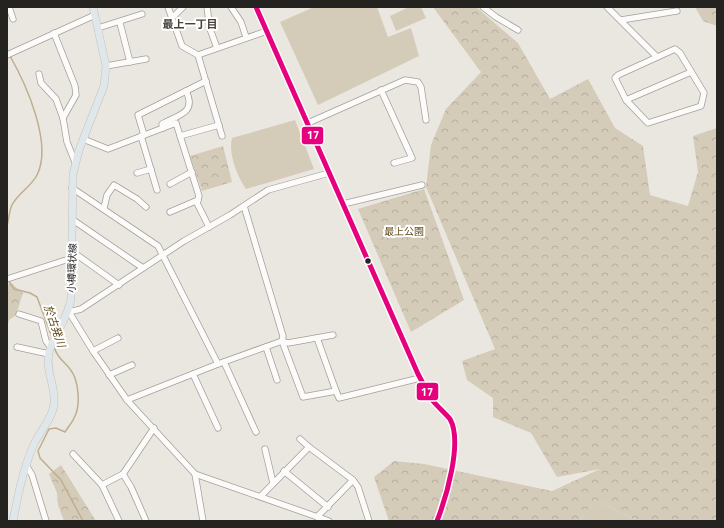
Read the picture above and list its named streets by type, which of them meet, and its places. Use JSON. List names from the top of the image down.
{
  "streets": {
    "main road": ["小樽環状線"]
  },
  "districts": ["最上一丁目"],
  "water": ["於古発川"],
  "parks": ["最上公園"],
  "lines": ["transit line 17"]
}
